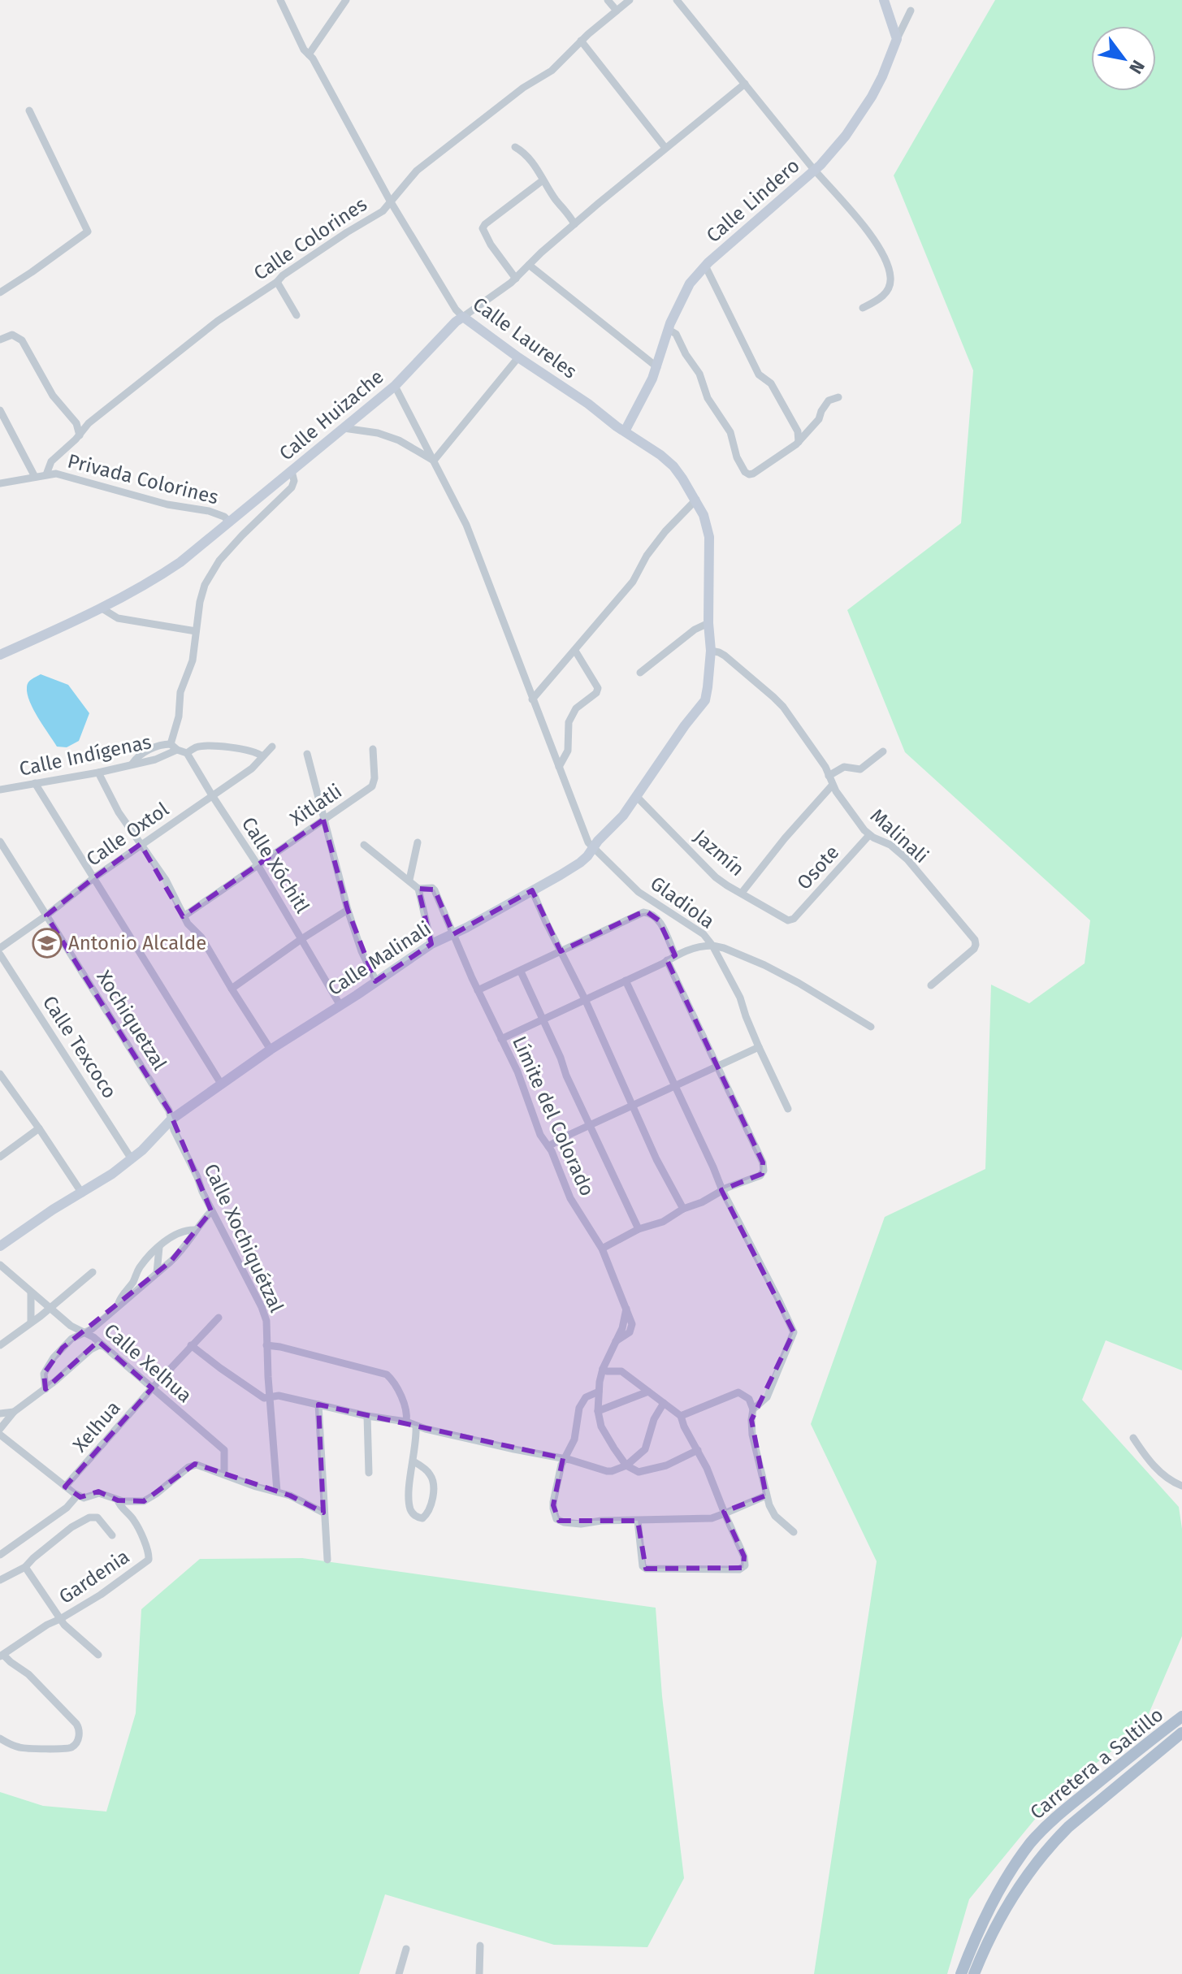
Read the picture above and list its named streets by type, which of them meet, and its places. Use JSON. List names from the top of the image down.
{
  "streets": {
    "main road": ["Carretera a Saltillo"],
    "street": [
      "Calle Lindero",
      "Calle Colorines",
      "Calle Laureles",
      "Calle Huizache",
      "Privada Colorines",
      "Calle Indígenas",
      "Xitlatli",
      "Calle Oxtol",
      "Malinali",
      "Jazmín",
      "Calle Xóchitl",
      "Osote",
      "Gladiola",
      "Calle Malinali",
      "Xochiquetzal",
      "Calle Texcoco",
      "Límite del Colorado",
      "Calle Xochiquétzal",
      "Calle Xelhua",
      "Xelhua",
      "Gardenia"
    ]
  },
  "crossings": [
    ["Calle Lindero", "Calle Laureles"],
    ["Calle Colorines", "Calle Laureles"],
    ["Calle Colorines", "Privada Colorines"],
    ["Calle Laureles", "Calle Huizache"],
    ["Calle Laureles", "Malinali"],
    ["Calle Laureles", "Calle Malinali"],
    ["Calle Huizache", "Privada Colorines"],
    ["Xitlatli", "Calle Xóchitl"],
    ["Calle Oxtol", "Calle Xóchitl"],
    ["Calle Oxtol", "Xochiquetzal"],
    ["Malinali", "Osote"],
    ["Malinali", "Calle Malinali"],
    ["Jazmín", "Osote"],
    ["Jazmín", "Calle Malinali"],
    ["Calle Xóchitl", "Calle Malinali"],
    ["Gladiola", "Calle Malinali"],
    ["Calle Malinali", "Xochiquetzal"],
    ["Calle Malinali", "Calle Texcoco"],
    ["Calle Malinali", "Límite del Colorado"],
    ["Calle Malinali", "Calle Xochiquétzal"],
    ["Xochiquetzal", "Calle Xochiquétzal"],
    ["Calle Xelhua", "Xelhua"]
  ],
  "places": {
    "school or university": ["Antonio Alcalde"]
  },
  "north": "bottom right"
}
